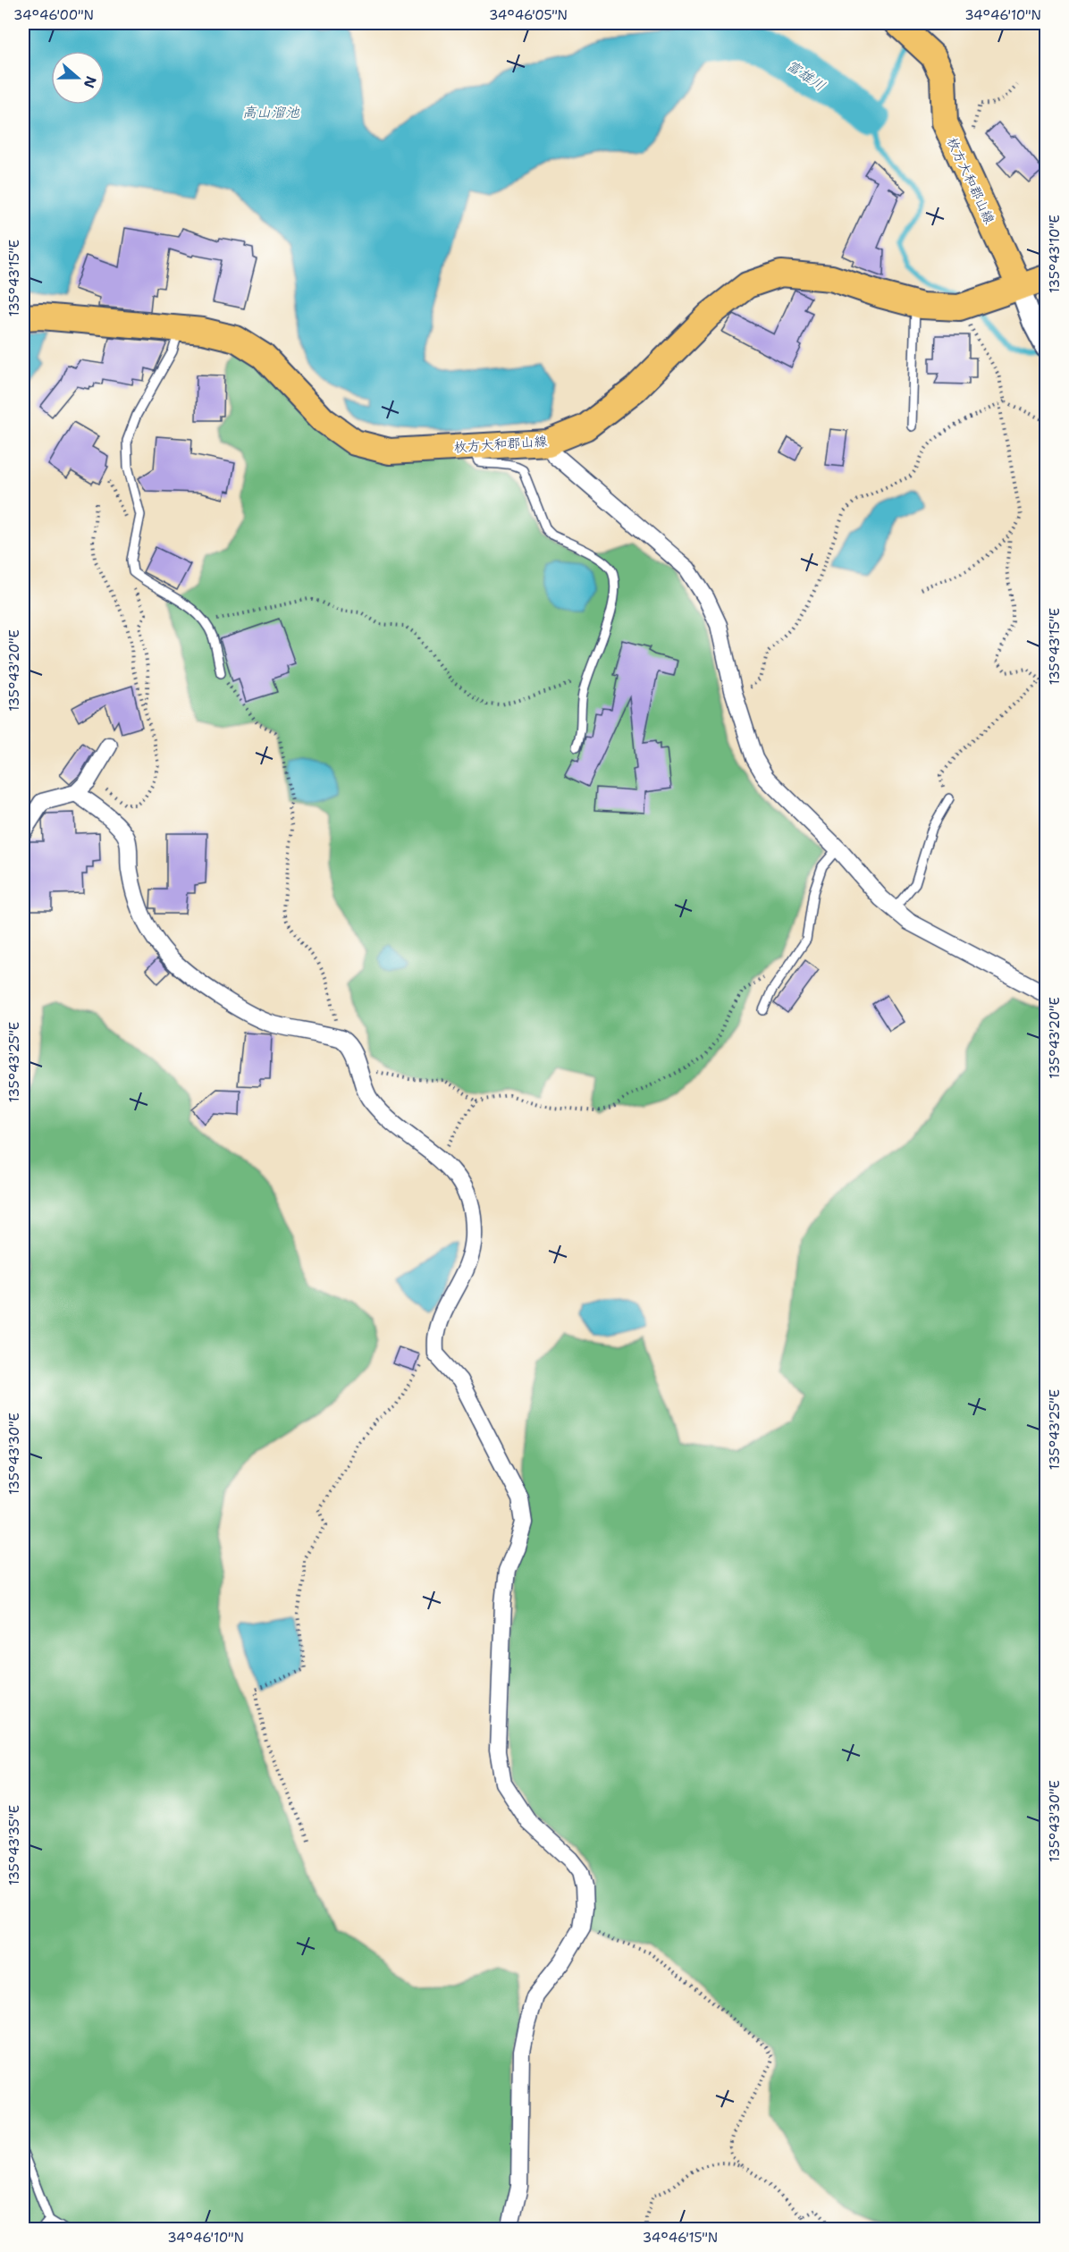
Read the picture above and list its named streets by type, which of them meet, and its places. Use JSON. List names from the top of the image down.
{
  "streets": {
    "main road": ["枚方大和郡山線"]
  },
  "water": ["富雄川", "高山溜池"],
  "north": "right",
  "coordinates": [
    "34°46'00\"N",
    "34°46'05\"N",
    "34°46'10\"N",
    "135°43'10\"E",
    "135°43'15\"E",
    "135°43'20\"E",
    "135°43'25\"E",
    "135°43'30\"E",
    "135°43'35\"E",
    "34°46'15\"N"
  ]
}
